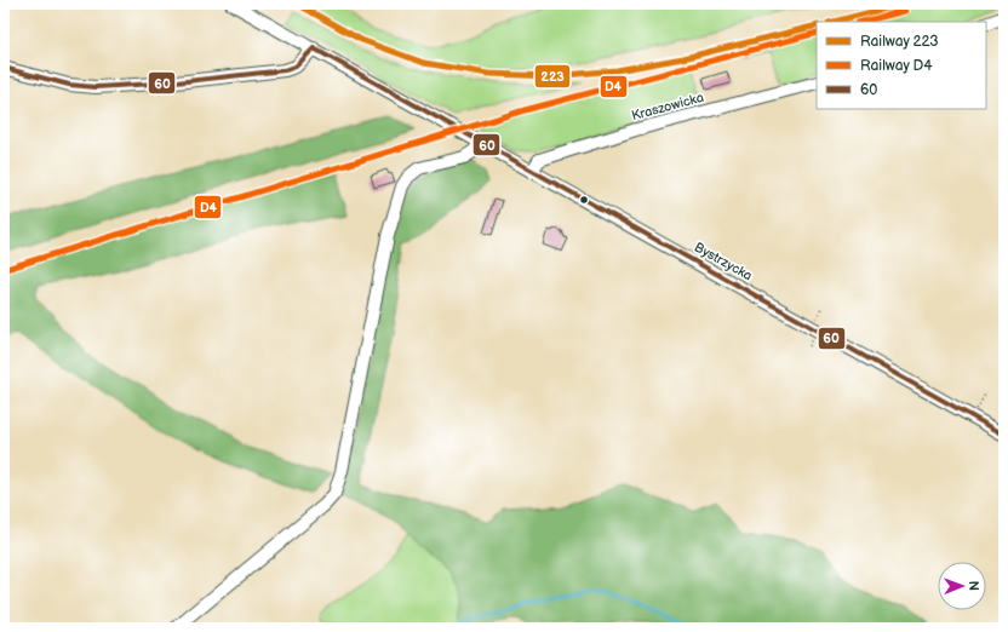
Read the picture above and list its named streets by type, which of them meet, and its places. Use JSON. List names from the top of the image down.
{
  "streets": {
    "street": ["Kraszowicka", "Bystrzycka"]
  },
  "crossings": [
    ["Kraszowicka", "Bystrzycka"]
  ],
  "lines": ["rail line 223", "rail line D4", "transit line 60"],
  "legend": ["Railway 223", "Railway D4", "60"],
  "north": "right"
}
